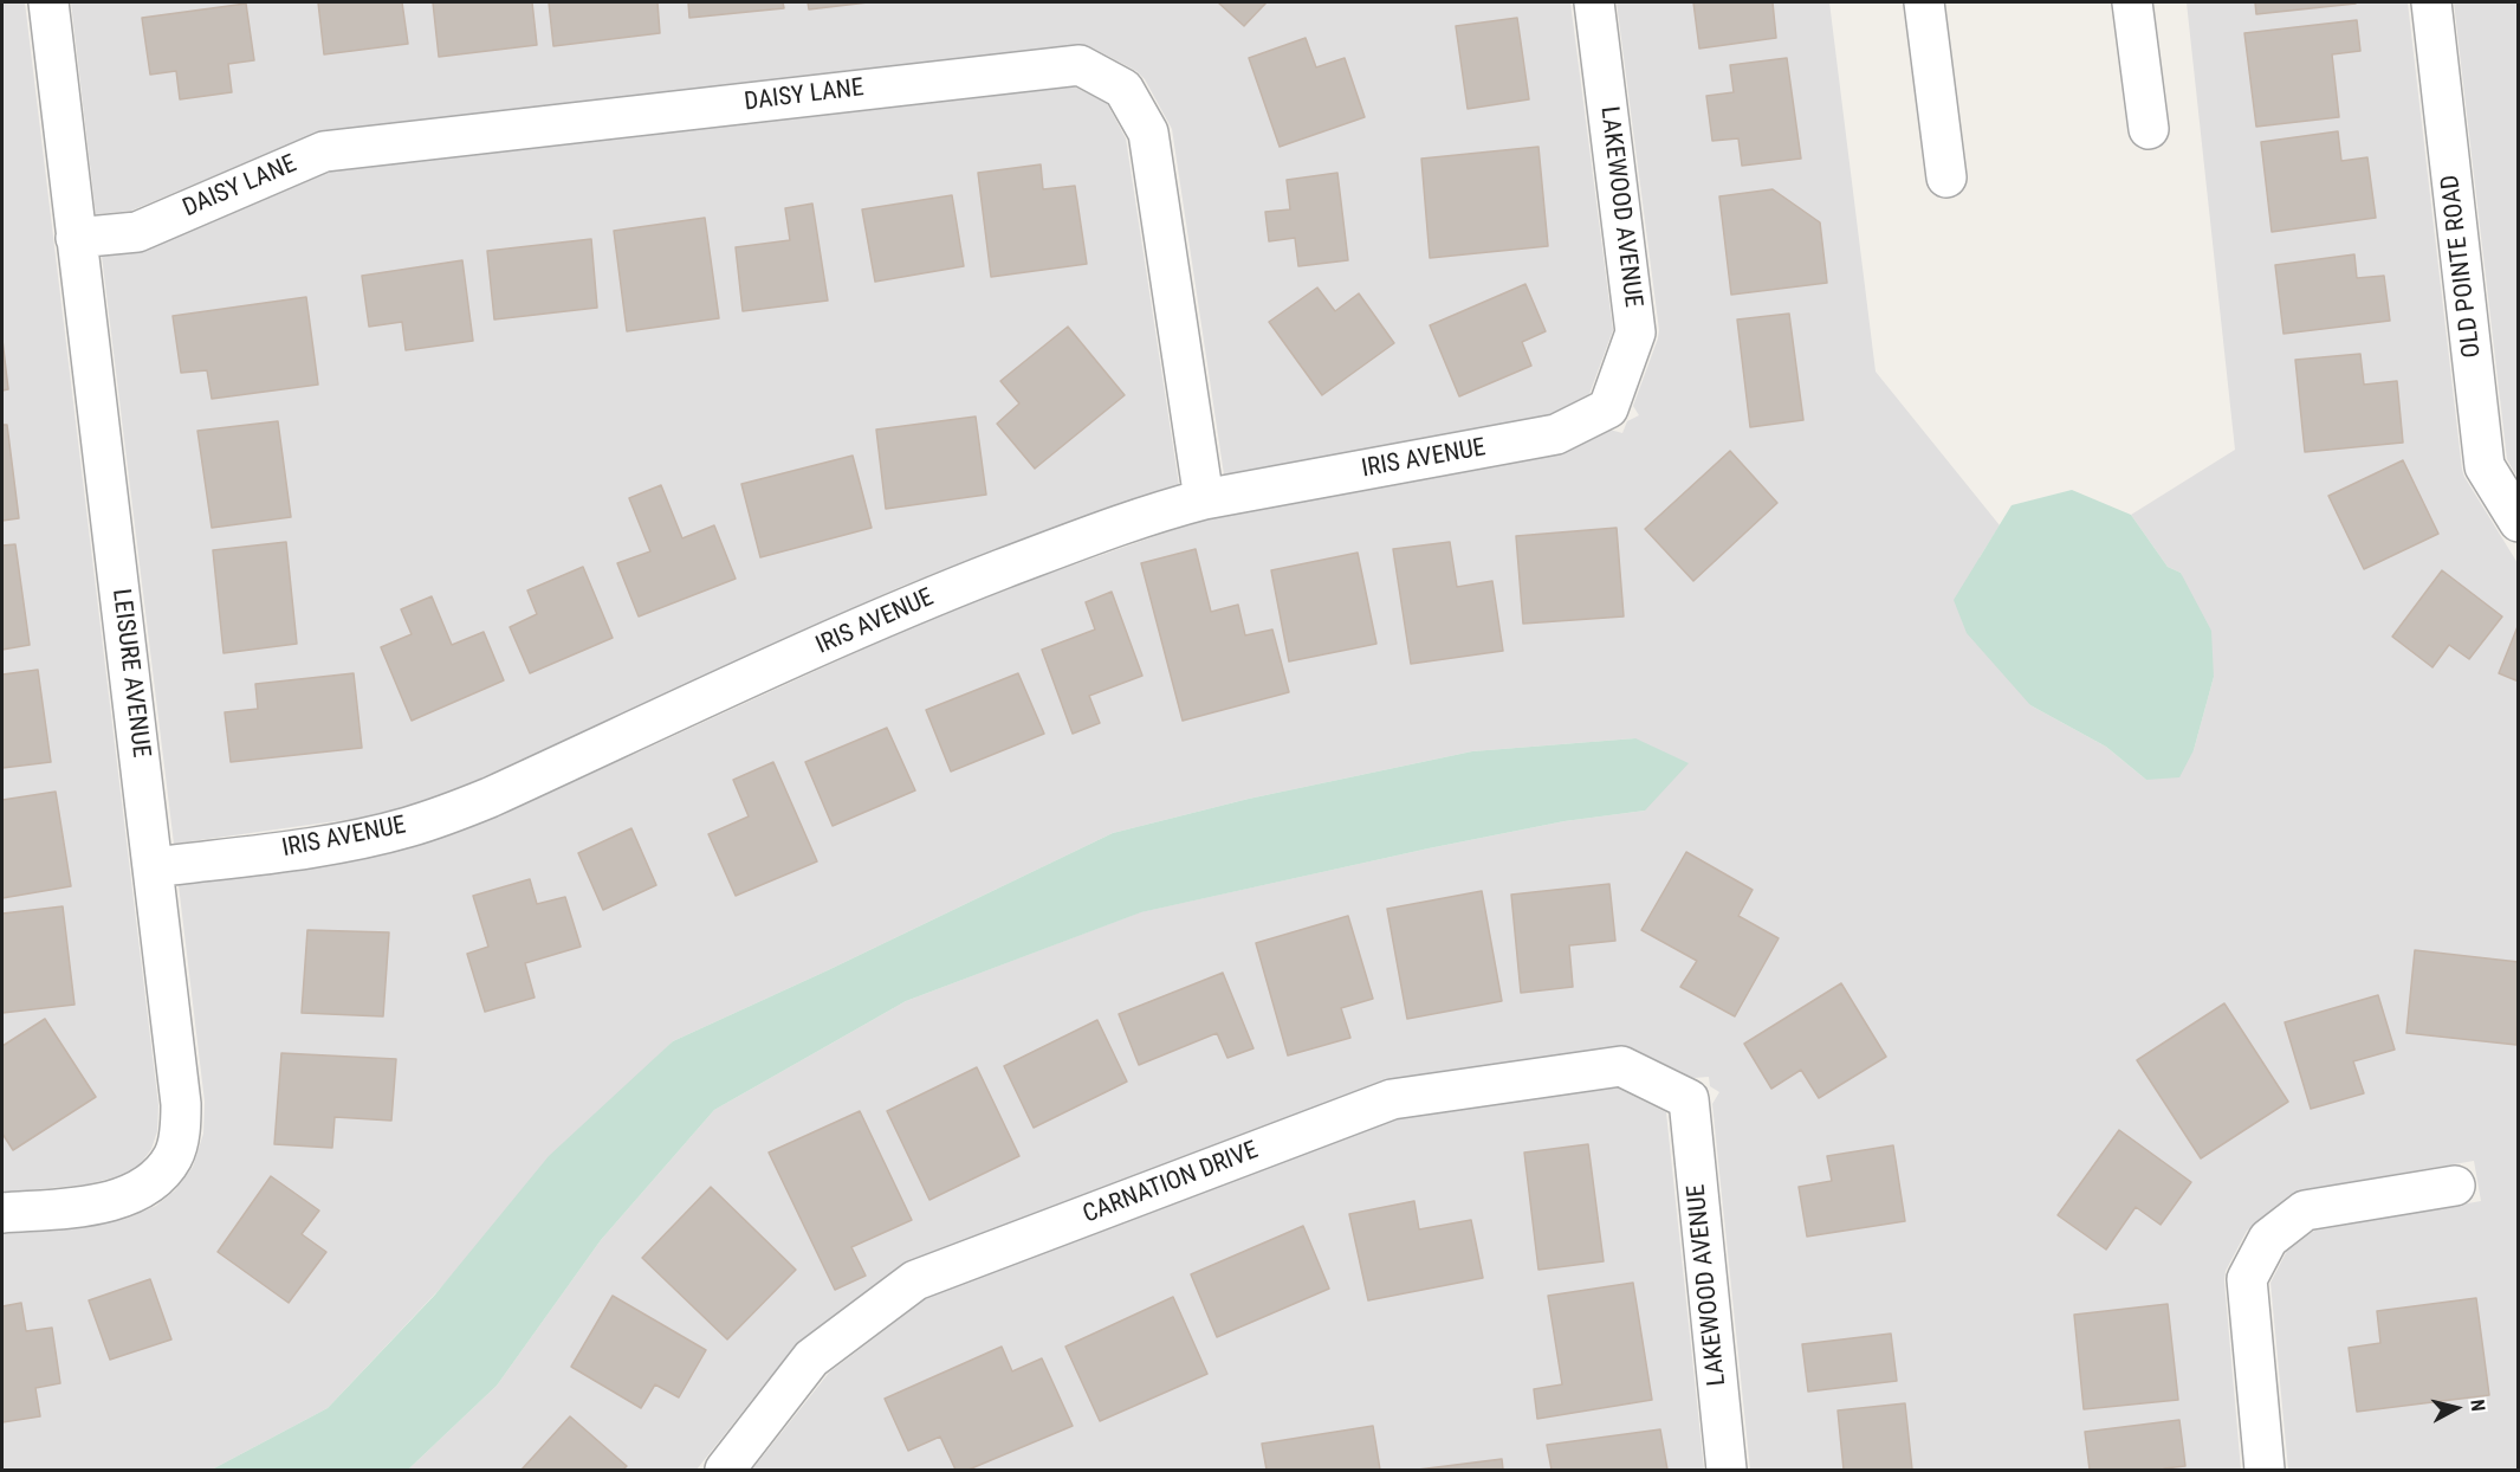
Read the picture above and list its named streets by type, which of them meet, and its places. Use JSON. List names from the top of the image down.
{
  "streets": {
    "street": [
      "DAISY LANE",
      "LAKEWOOD AVENUE",
      "OLD POINTE ROAD",
      "IRIS AVENUE",
      "LEISURE AVENUE",
      "CARNATION DRIVE"
    ]
  },
  "crossings": [
    ["DAISY LANE", "IRIS AVENUE"],
    ["DAISY LANE", "LEISURE AVENUE"],
    ["LAKEWOOD AVENUE", "IRIS AVENUE"],
    ["LAKEWOOD AVENUE", "CARNATION DRIVE"],
    ["IRIS AVENUE", "LEISURE AVENUE"]
  ],
  "north": "right"
}
